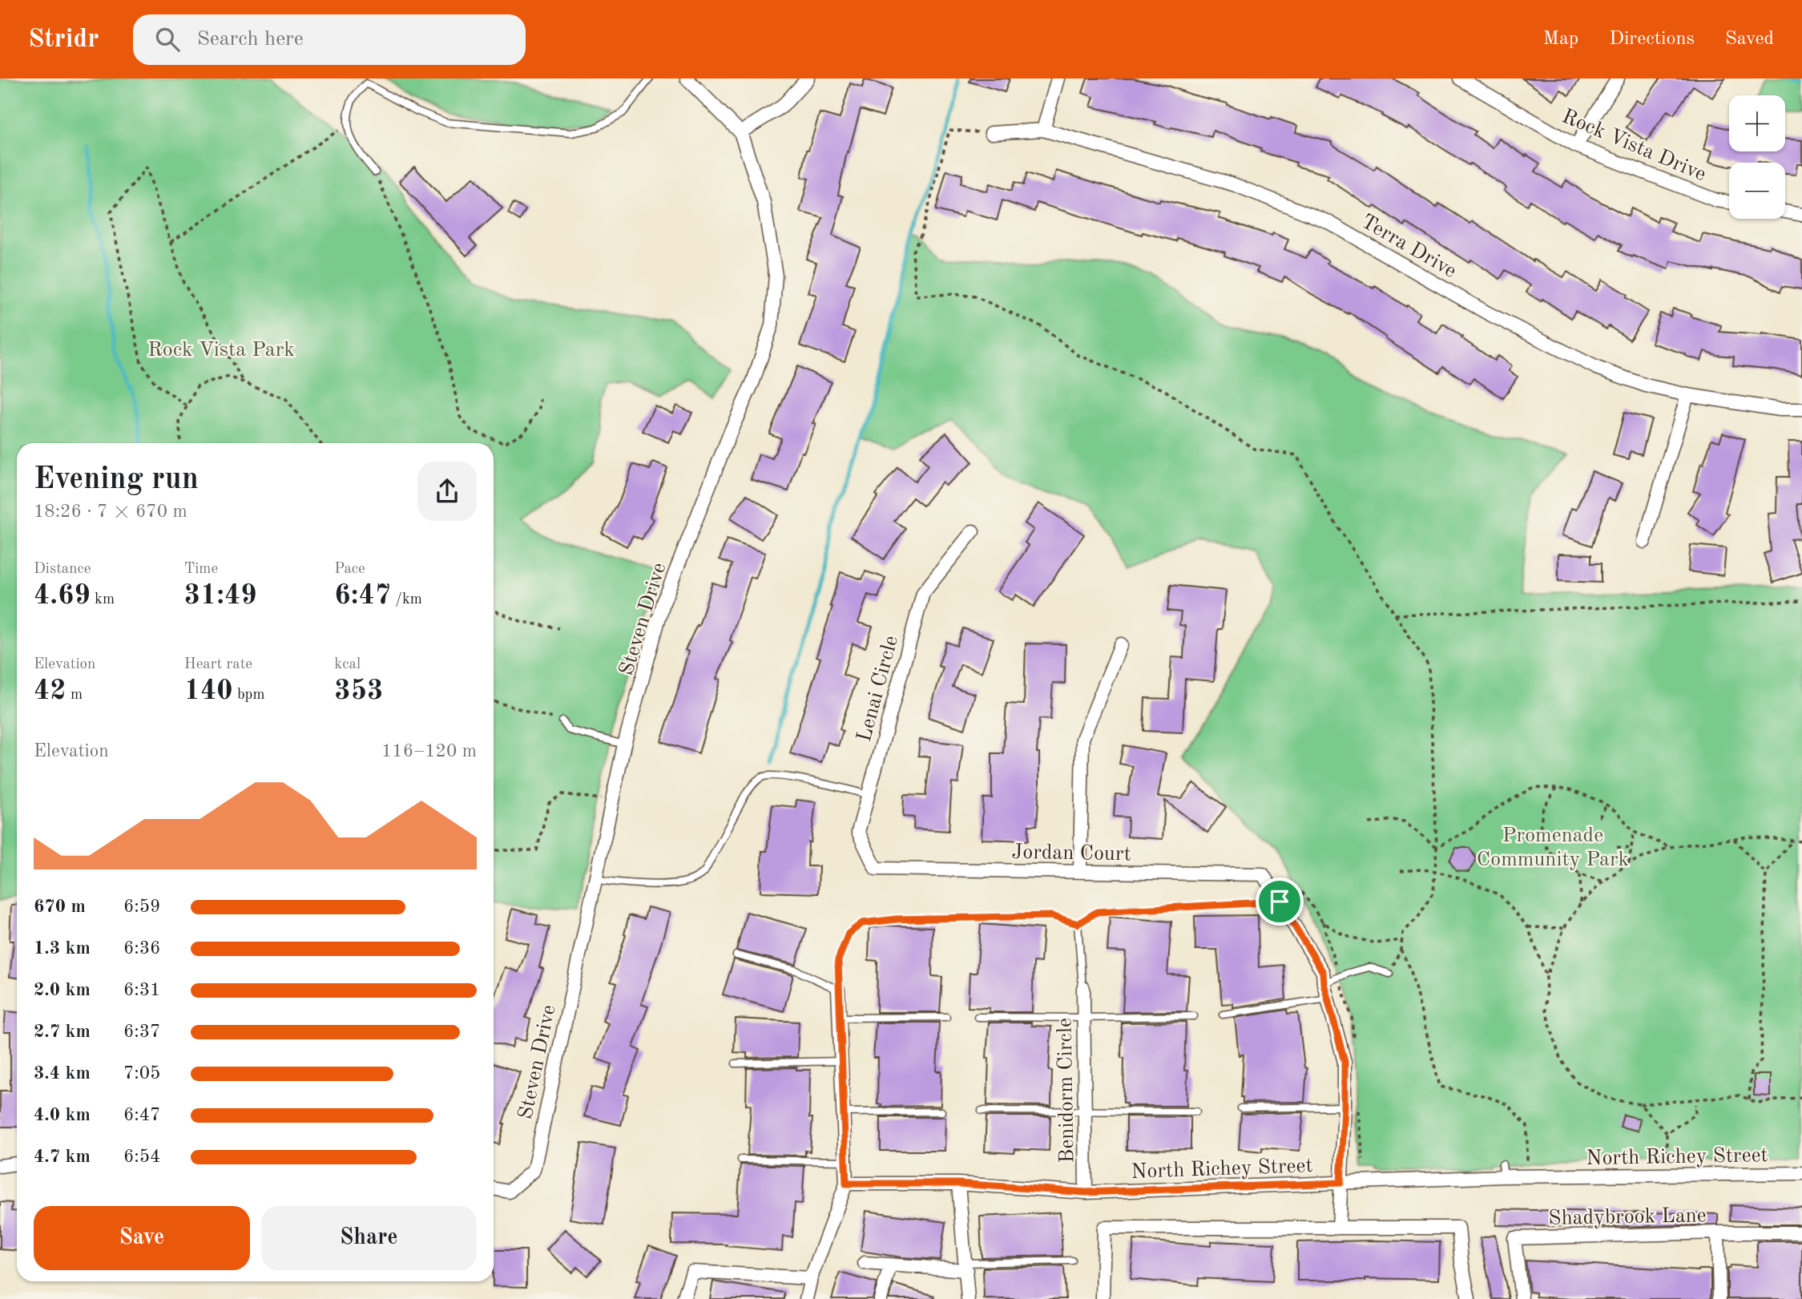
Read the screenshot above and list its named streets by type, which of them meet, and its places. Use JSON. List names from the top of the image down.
{
  "streets": {
    "street": [
      "Rock Vista Drive",
      "Terra Drive",
      "Steven Drive",
      "Lenai Circle",
      "Jordan Court",
      "Benidorm Circle",
      "North Richey Street",
      "Shadybrook Lane"
    ]
  },
  "crossings": [
    ["Lenai Circle", "Jordan Court"],
    ["Benidorm Circle", "North Richey Street"]
  ],
  "parks": ["Rock Vista Park", "Promenade Community Park"],
  "page": {
    "header": "Stridr",
    "search": "Search here",
    "nav": ["Map", "Directions", "Saved"],
    "map_buttons": ["+", "−"],
    "heading": ["Evening run", "18:26 · 7 × 670 m"],
    "stats": [
      ["Distance", "4.69 km"],
      ["Time", "31:49"],
      ["Pace", "6:47 /km"],
      ["Elevation", "42 m"],
      ["Heart rate", "140 bpm"],
      ["kcal", "353"]
    ],
    "chart": ["Elevation", "116–120 m"],
    "list": [
      {
        "name": "670 m",
        "note": "6:59"
      },
      {
        "name": "1.3 km",
        "note": "6:36"
      },
      {
        "name": "2.0 km",
        "note": "6:31"
      },
      {
        "name": "2.7 km",
        "note": "6:37"
      },
      {
        "name": "3.4 km",
        "note": "7:05"
      },
      {
        "name": "4.0 km",
        "note": "6:47"
      },
      {
        "name": "4.7 km",
        "note": "6:54"
      }
    ],
    "buttons": ["Save", "Share"]
  }
}
